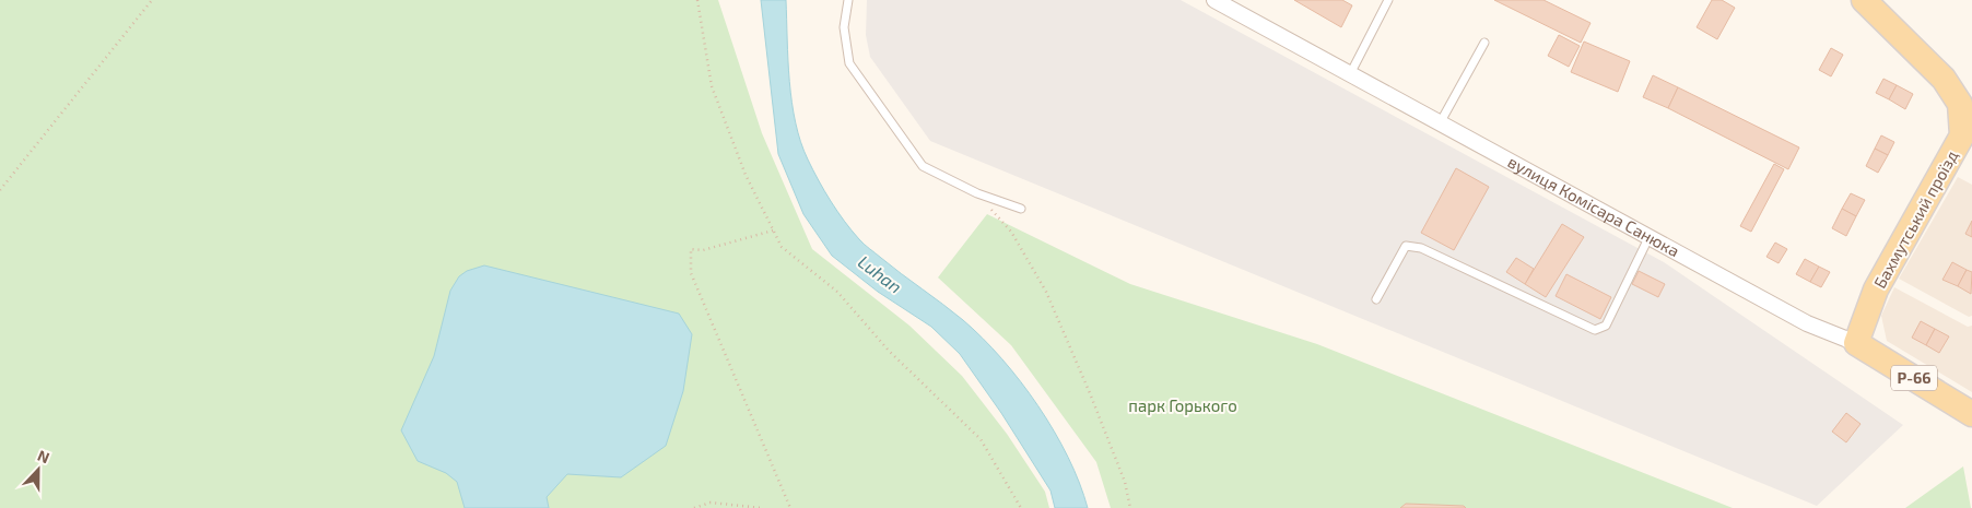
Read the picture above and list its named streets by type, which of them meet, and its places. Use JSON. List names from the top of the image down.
{
  "streets": {
    "main road": ["вулиця Комісара Санюка", "Бахмутський проїзд", "Р-66"]
  },
  "crossings": [
    ["вулиця Комісара Санюка", "Бахмутський проїзд"]
  ],
  "water": ["Luhan"],
  "parks": ["парк Горького"],
  "north": "top"
}
